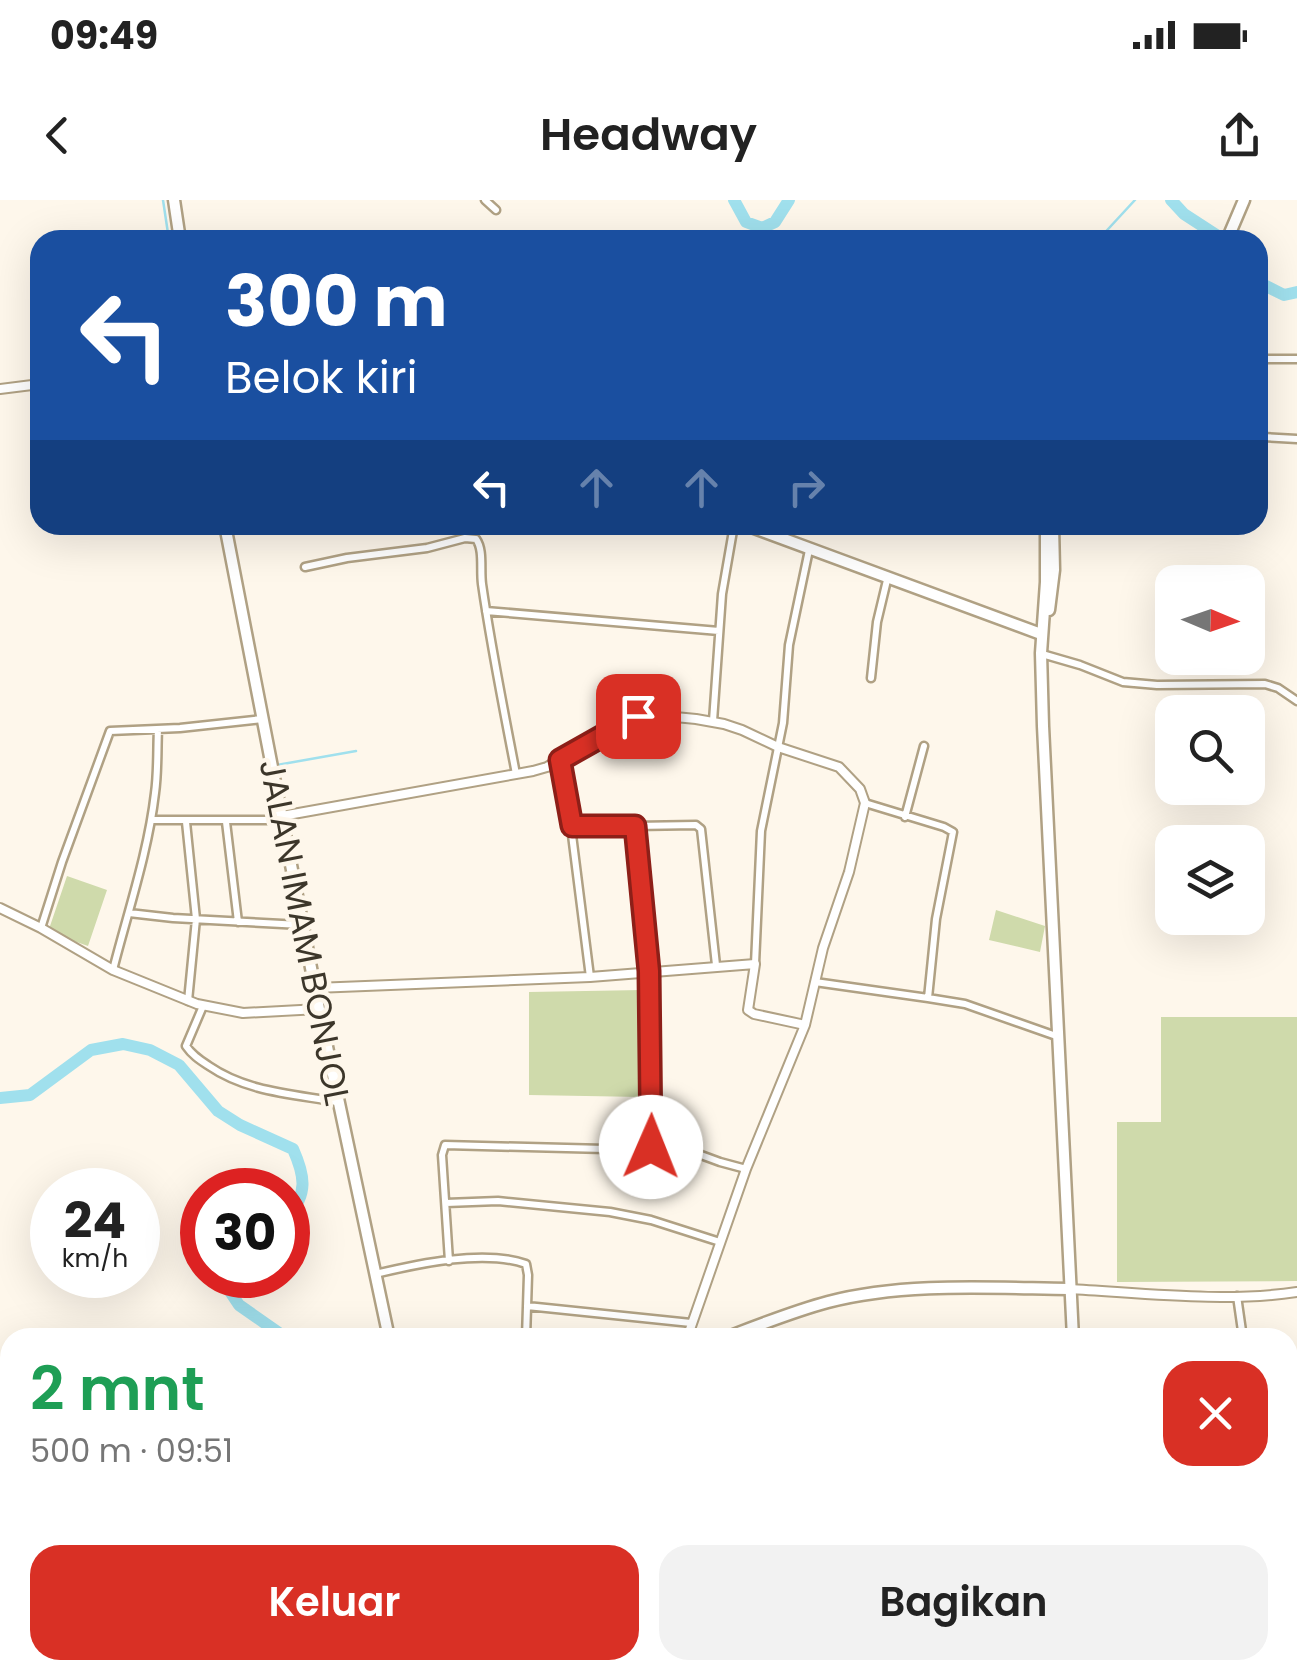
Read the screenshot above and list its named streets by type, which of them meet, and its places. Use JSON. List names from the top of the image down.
{
  "streets": {
    "main road": ["JALAN IMAM BONJOL"]
  },
  "north": "right",
  "page": {
    "status": "09:49",
    "header": "Headway",
    "turn": ["300 m", "Belok kiri"],
    "speed": "24 km/h",
    "limit": "30",
    "heading": ["2 mnt", "500 m · 09:51"],
    "buttons": ["Keluar", "Bagikan"]
  }
}
